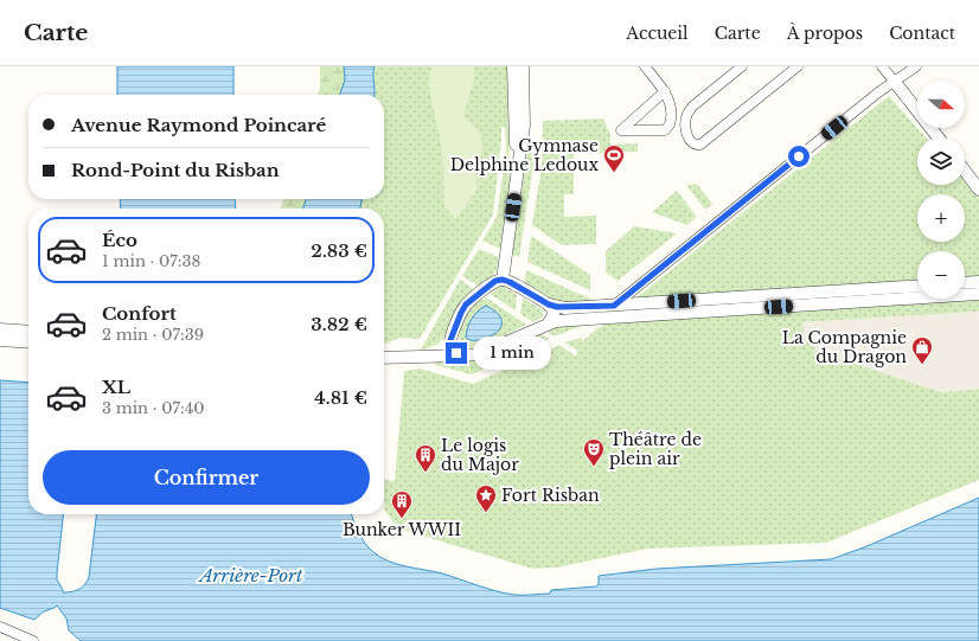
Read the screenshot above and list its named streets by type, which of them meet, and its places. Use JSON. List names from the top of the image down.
{
  "water": ["Arrière-Port"],
  "places": {
    "sports": ["Gymnase Delphine Ledoux"],
    "shop": ["La Compagnie du Dragon"],
    "theatre": ["Théâtre de plein air"],
    "building": ["Le logis du Major", "Bunker WWII"],
    "place": ["Fort Risban"]
  },
  "north": "right",
  "page": {
    "header": "Carte",
    "nav": [
      "Accueil",
      "Carte",
      "À propos",
      "Contact"
    ],
    "map_buttons": ["+", "−"],
    "banner": ["Avenue Raymond Poincaré", "Rond-Point du Risban"],
    "list": [
      {
        "name": "Éco",
        "note": "1 min · 07:38",
        "value": "2.83 €"
      },
      {
        "name": "Confort",
        "note": "2 min · 07:39",
        "value": "3.82 €"
      },
      {
        "name": "XL",
        "note": "3 min · 07:40",
        "value": "4.81 €"
      }
    ],
    "bubble": "1 min",
    "buttons": "Confirmer"
  }
}
